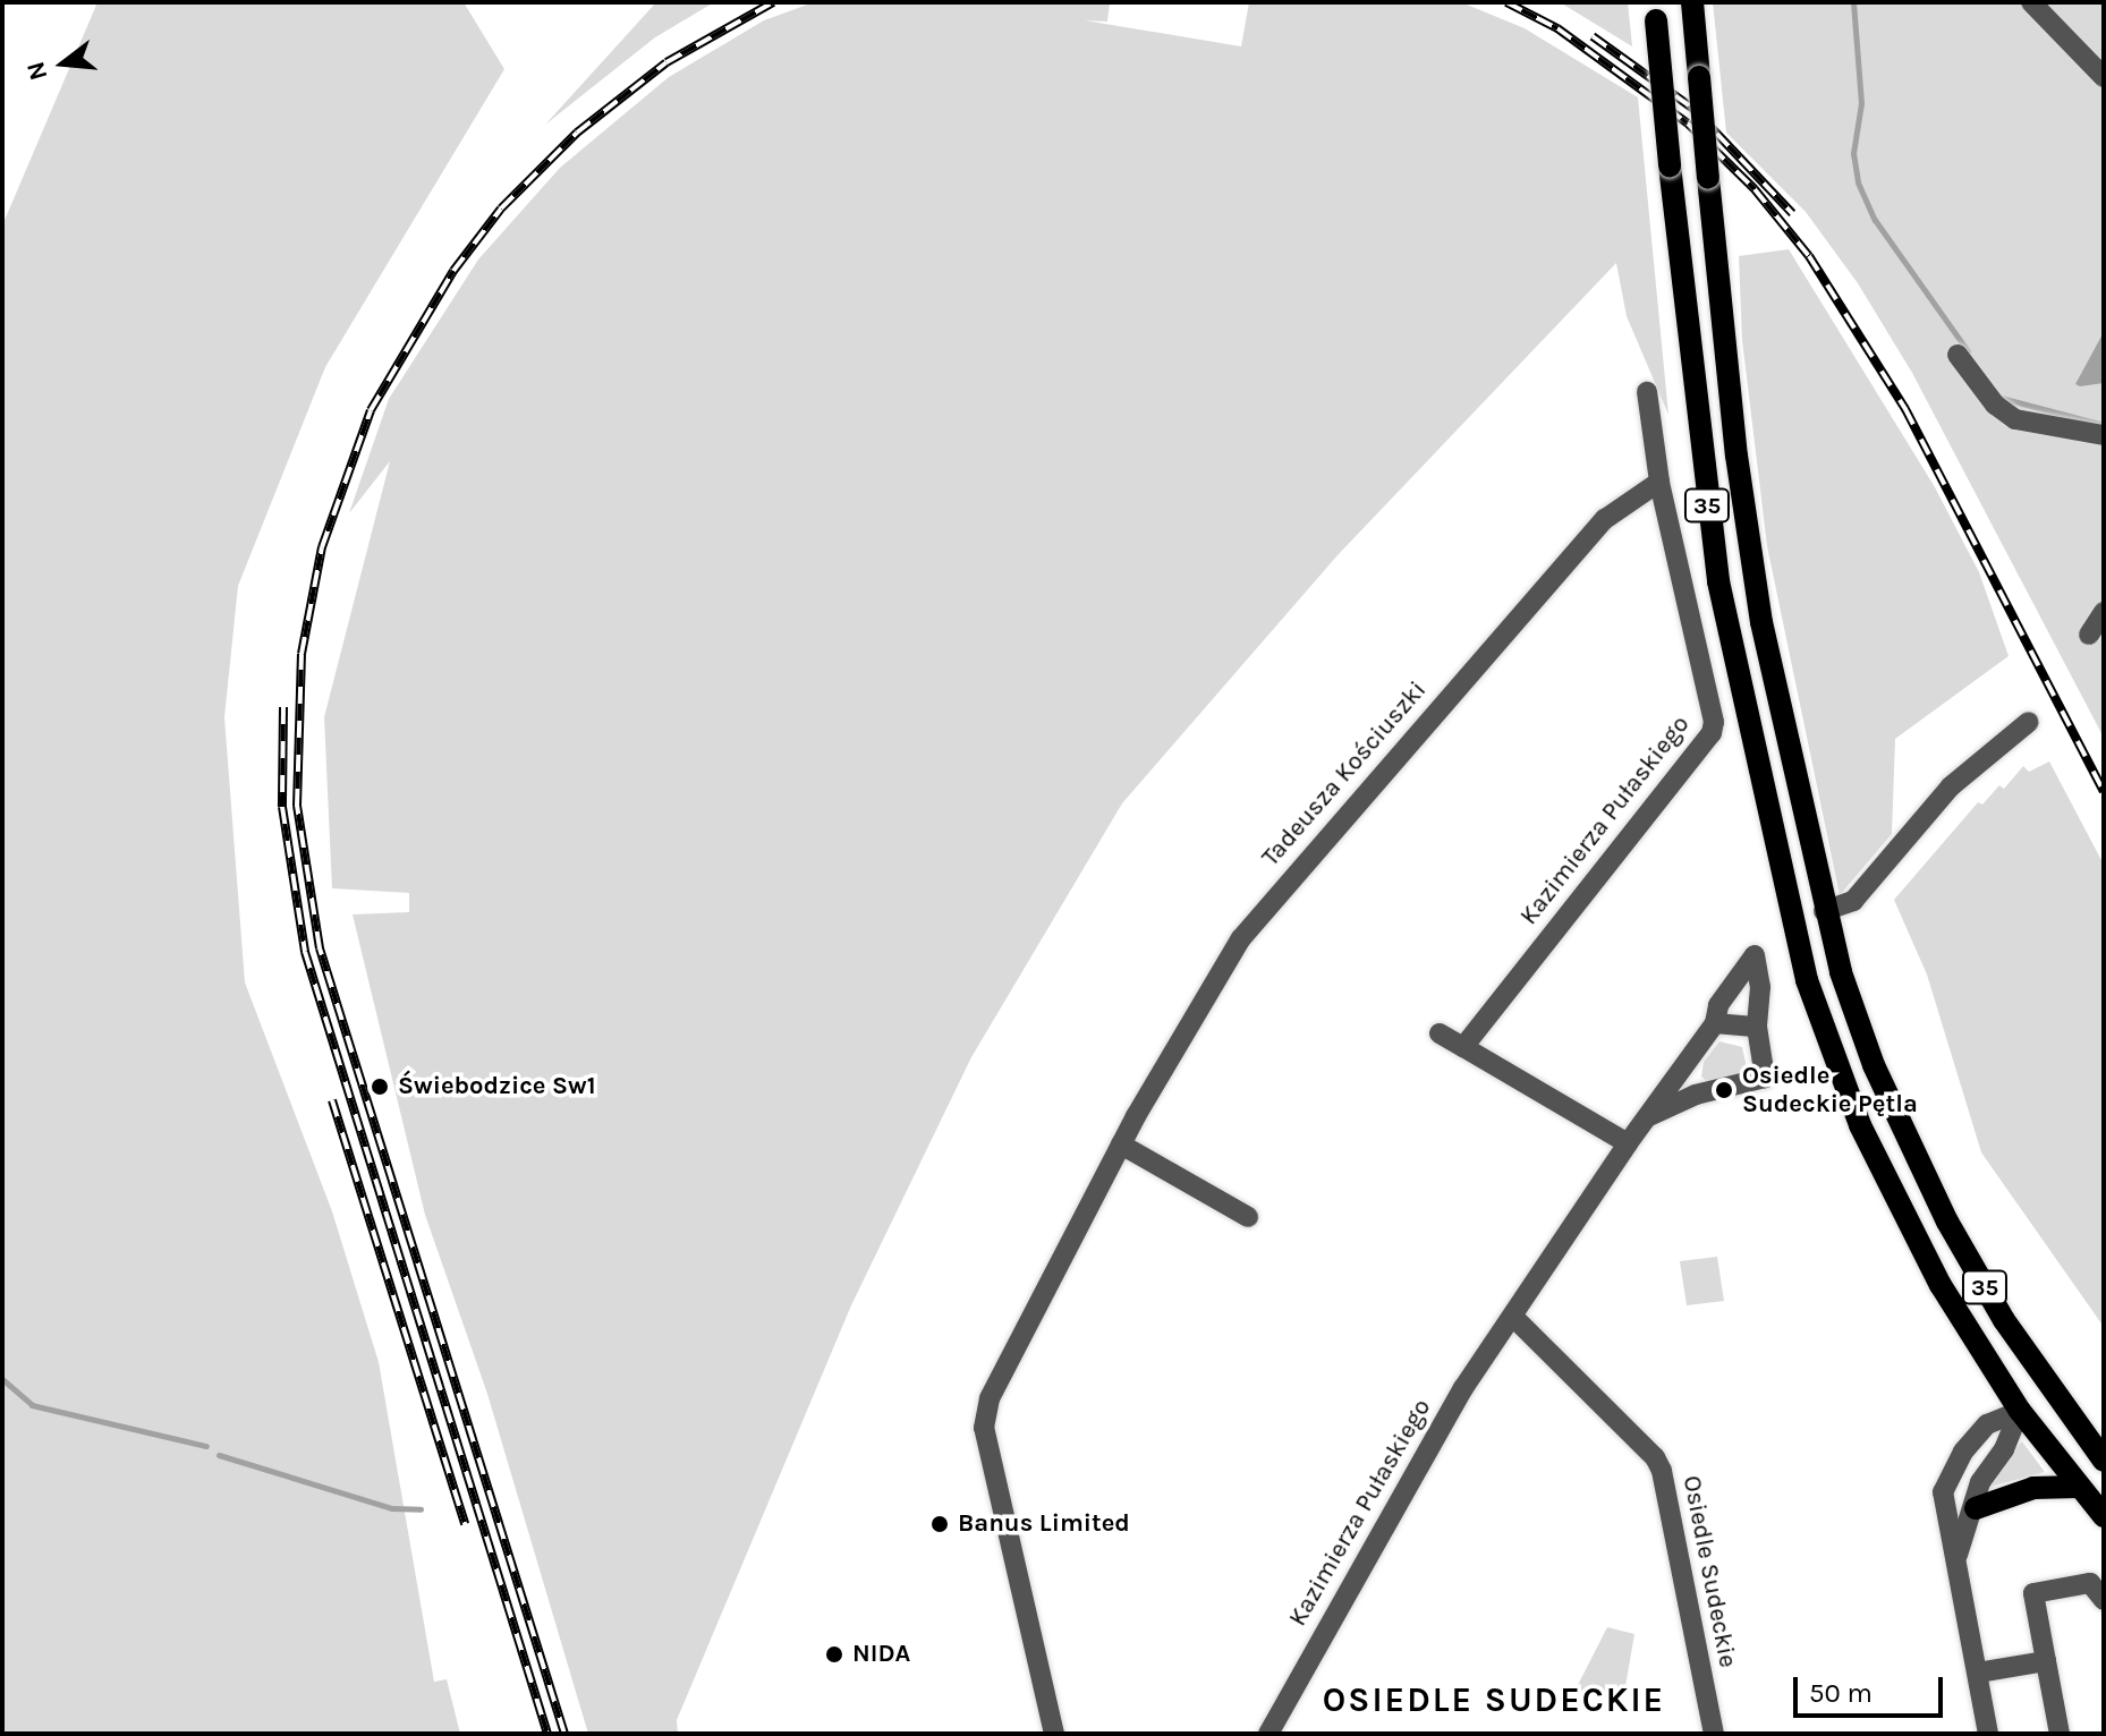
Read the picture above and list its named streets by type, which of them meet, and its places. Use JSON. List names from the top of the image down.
{
  "streets": {
    "main road": ["35"],
    "street": ["Tadeusza Kościuszki", "Kazimierza Pułaskiego", "Osiedle Sudeckie"]
  },
  "crossings": [
    ["Tadeusza Kościuszki", "Kazimierza Pułaskiego"],
    ["Kazimierza Pułaskiego", "Osiedle Sudeckie"]
  ],
  "districts": ["OSIEDLE SUDECKIE"],
  "places": [
    "Świebodzice Sw1",
    "Osiedle Sudeckie Pętla",
    "Banus Limited",
    "NIDA"
  ],
  "scale_bar": "50 m",
  "north": "left"
}
